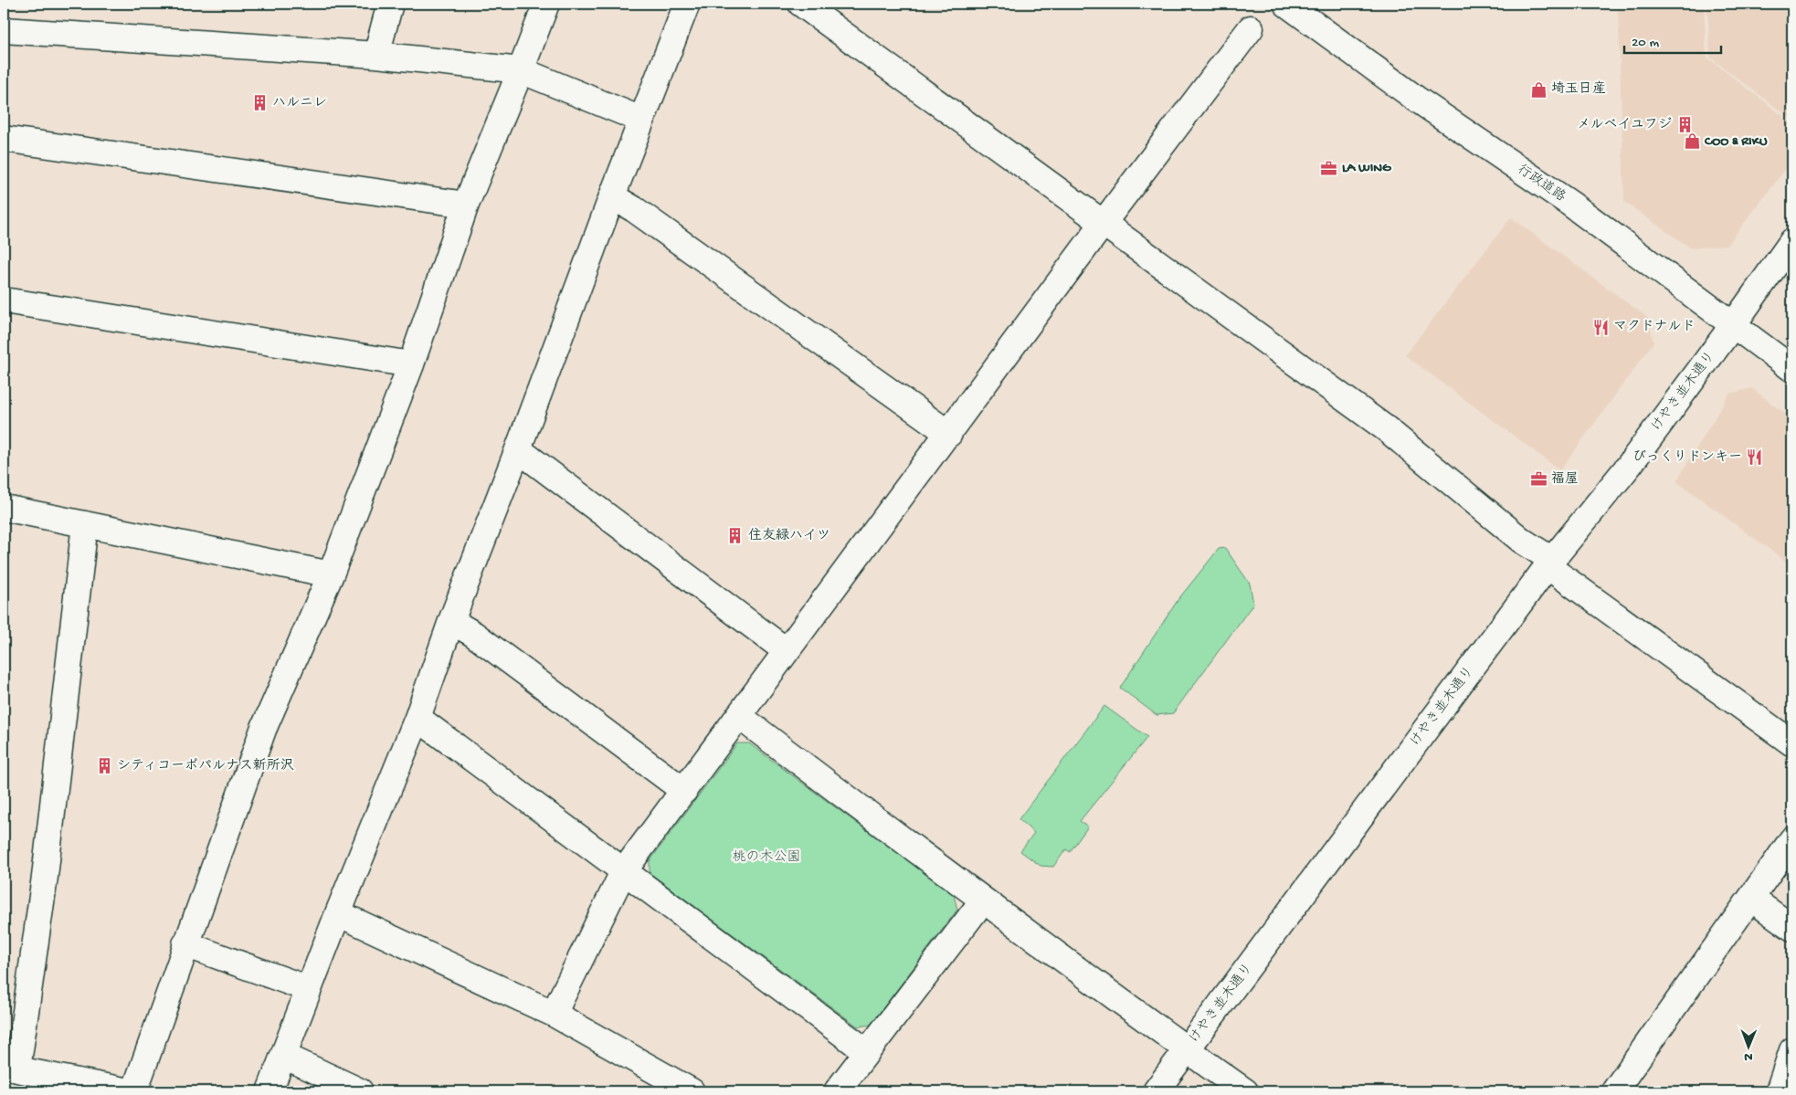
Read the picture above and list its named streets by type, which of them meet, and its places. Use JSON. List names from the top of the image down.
{
  "streets": {
    "main road": ["行政道路", "けやき並木通り"]
  },
  "crossings": [
    ["行政道路", "けやき並木通り"]
  ],
  "parks": ["桃の木公園"],
  "places": {
    "shop": ["埼玉日産", "COO & RIKU"],
    "building": [
      "ハルニレ",
      "メルベイユフジ",
      "住友緑ハイツ",
      "シティコーポパルナス新所沢"
    ],
    "office": ["LA WING", "福屋"],
    "restaurant": ["マクドナルド", "びっくりドンキー"]
  },
  "scale_bar": "20 m",
  "north": "bottom"
}
